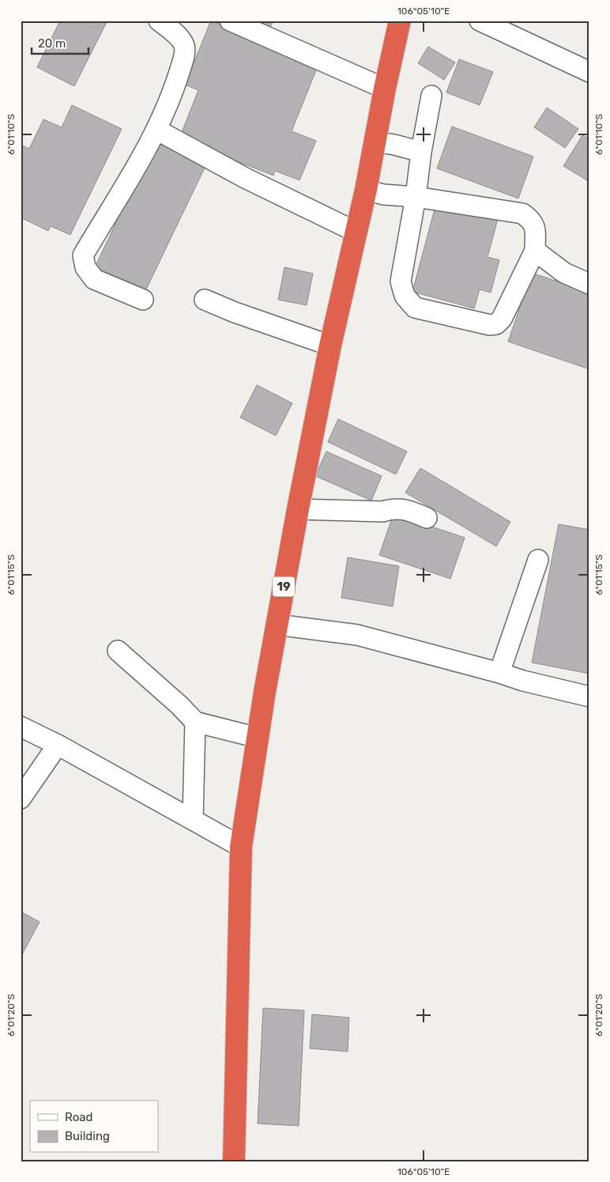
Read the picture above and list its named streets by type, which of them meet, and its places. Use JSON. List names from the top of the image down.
{
  "streets": {
    "highway": ["19"]
  },
  "legend": ["Road", "Building"],
  "scale_bar": "20 m",
  "coordinates": [
    "106°05'10\"E",
    "6°01'10\"S",
    "6°01'15\"S",
    "6°01'20\"S"
  ]
}
